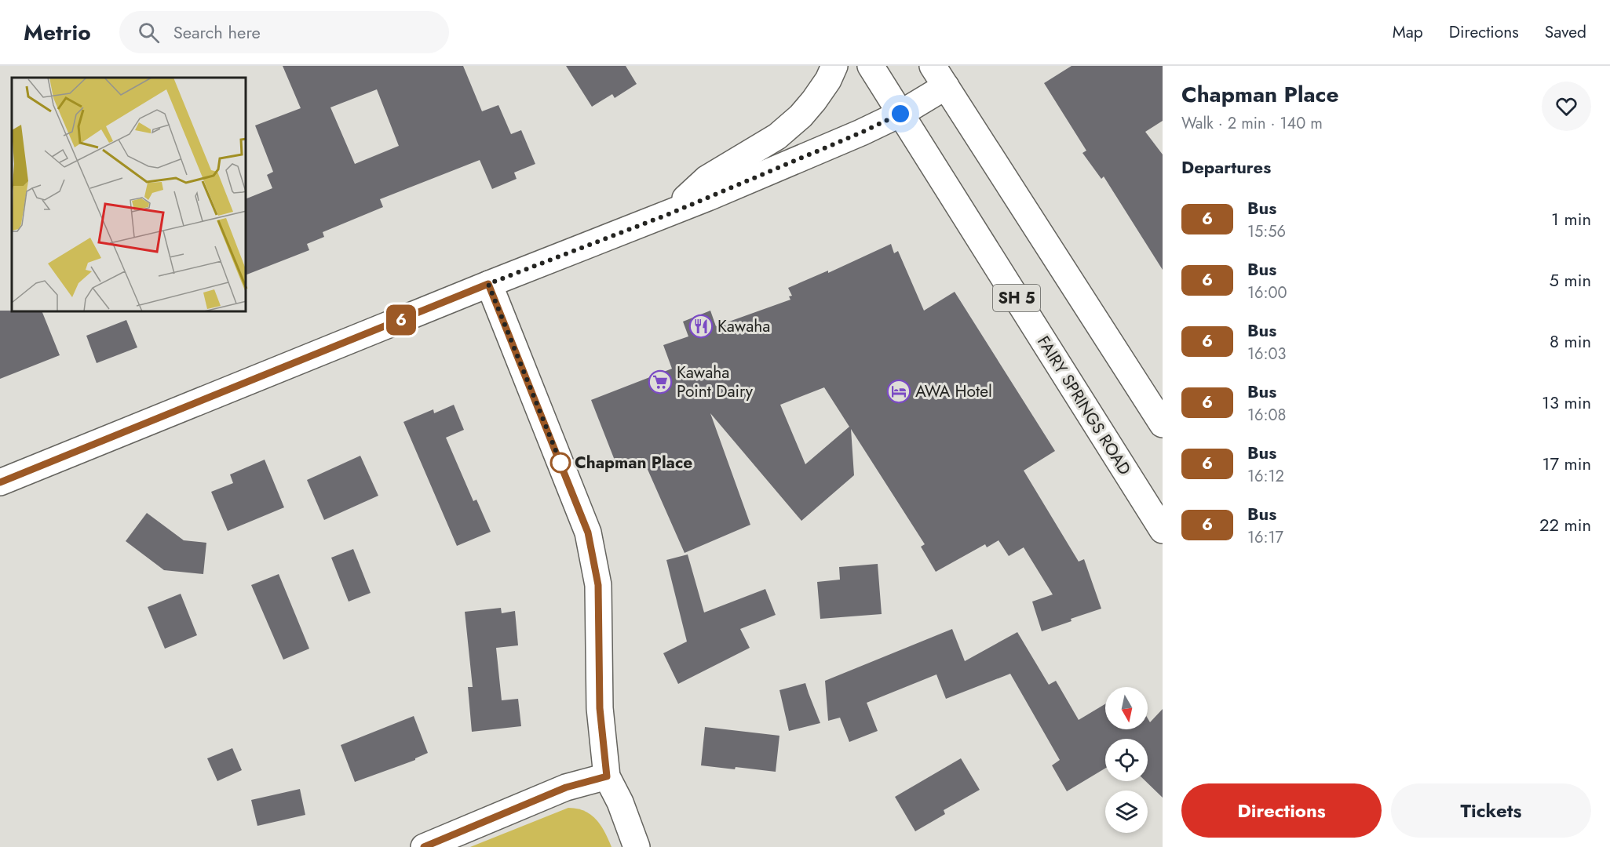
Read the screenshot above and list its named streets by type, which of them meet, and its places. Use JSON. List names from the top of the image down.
{
  "streets": {
    "main road": ["SH 5", "FAIRY SPRINGS ROAD"]
  },
  "places": {
    "restaurant": ["Kawaha"],
    "supermarket": ["Kawaha Point Dairy"],
    "hotel": ["AWA Hotel"],
    "other": ["Chapman Place"]
  },
  "lines": ["bus line 6"],
  "north": "bottom",
  "page": {
    "header": "Metrio",
    "search": "Search here",
    "nav": ["Map", "Directions", "Saved"],
    "on_map": "6",
    "heading": [
      ["Chapman Place", "Walk · 2 min · 140 m"],
      "Departures"
    ],
    "list": [
      {
        "mark": "6",
        "name": "Bus",
        "note": "15:56",
        "value": "1 min"
      },
      {
        "mark": "6",
        "name": "Bus",
        "note": "16:00",
        "value": "5 min"
      },
      {
        "mark": "6",
        "name": "Bus",
        "note": "16:03",
        "value": "8 min"
      },
      {
        "mark": "6",
        "name": "Bus",
        "note": "16:08",
        "value": "13 min"
      },
      {
        "mark": "6",
        "name": "Bus",
        "note": "16:12",
        "value": "17 min"
      },
      {
        "mark": "6",
        "name": "Bus",
        "note": "16:17",
        "value": "22 min"
      }
    ],
    "buttons": ["Directions", "Tickets"]
  }
}
